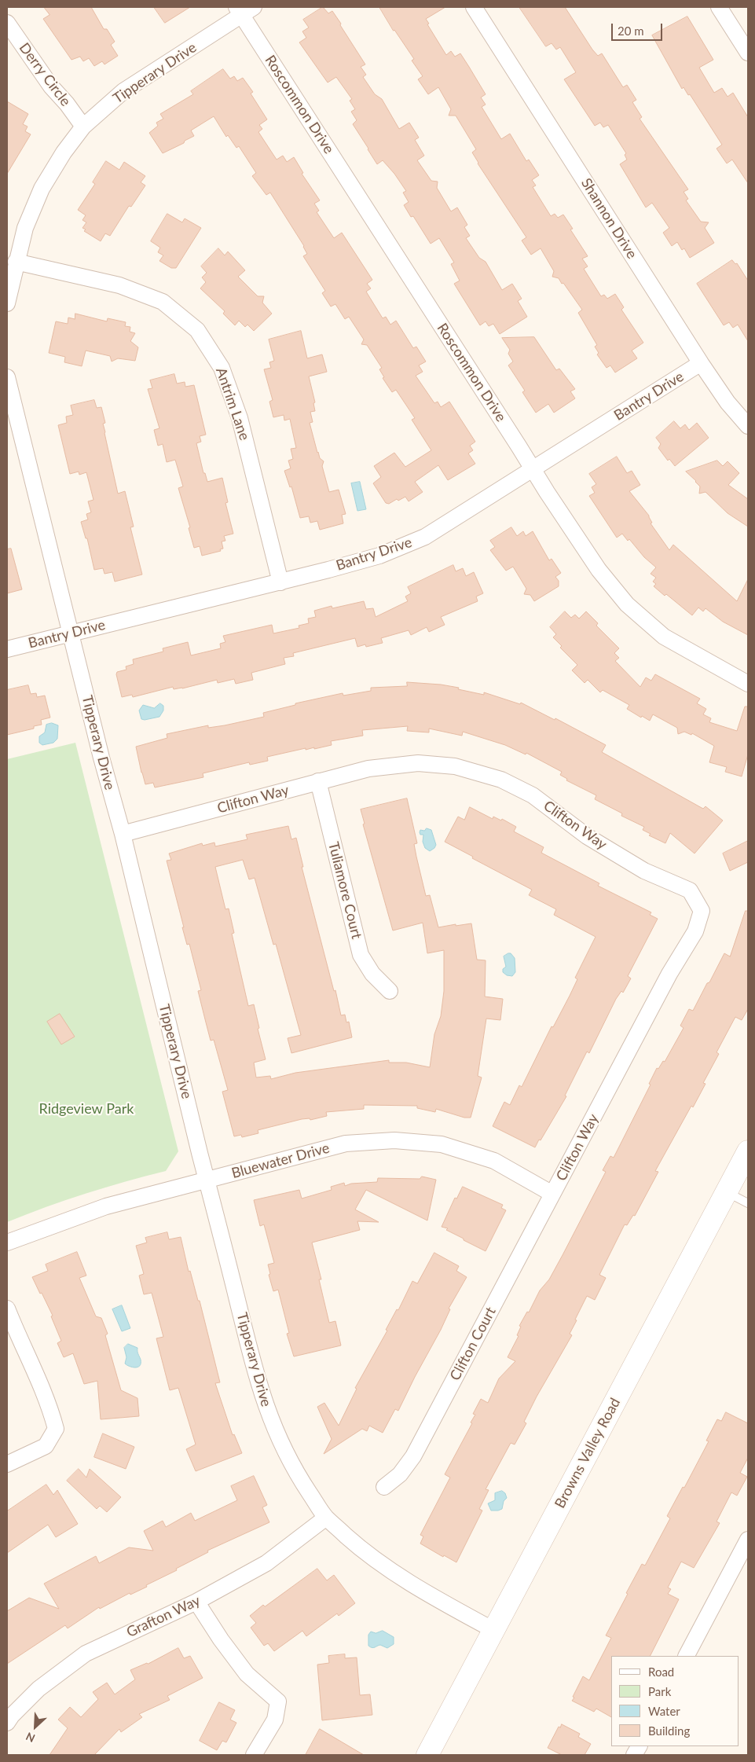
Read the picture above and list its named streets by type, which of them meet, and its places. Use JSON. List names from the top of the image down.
{
  "streets": {
    "main road": ["Browns Valley Road"],
    "street": [
      "Tipperary Drive",
      "Derry Circle",
      "Roscommon Drive",
      "Shannon Drive",
      "Bantry Drive",
      "Antrim Lane",
      "Clifton Way",
      "Tuliamore Court",
      "Bluewater Drive",
      "Clifton Court",
      "Grafton Way"
    ]
  },
  "crossings": [
    ["Tipperary Drive", "Derry Circle"],
    ["Tipperary Drive", "Roscommon Drive"],
    ["Tipperary Drive", "Bantry Drive"],
    ["Tipperary Drive", "Antrim Lane"],
    ["Tipperary Drive", "Clifton Way"],
    ["Tipperary Drive", "Bluewater Drive"],
    ["Tipperary Drive", "Browns Valley Road"],
    ["Tipperary Drive", "Grafton Way"],
    ["Roscommon Drive", "Bantry Drive"],
    ["Shannon Drive", "Bantry Drive"],
    ["Bantry Drive", "Antrim Lane"],
    ["Clifton Way", "Tuliamore Court"],
    ["Clifton Way", "Bluewater Drive"],
    ["Clifton Way", "Clifton Court"],
    ["Bluewater Drive", "Clifton Court"]
  ],
  "parks": ["Ridgeview Park"],
  "legend": [
    "Road",
    "Park",
    "Water",
    "Building"
  ],
  "scale_bar": "20 m",
  "north": "bottom left"
}
